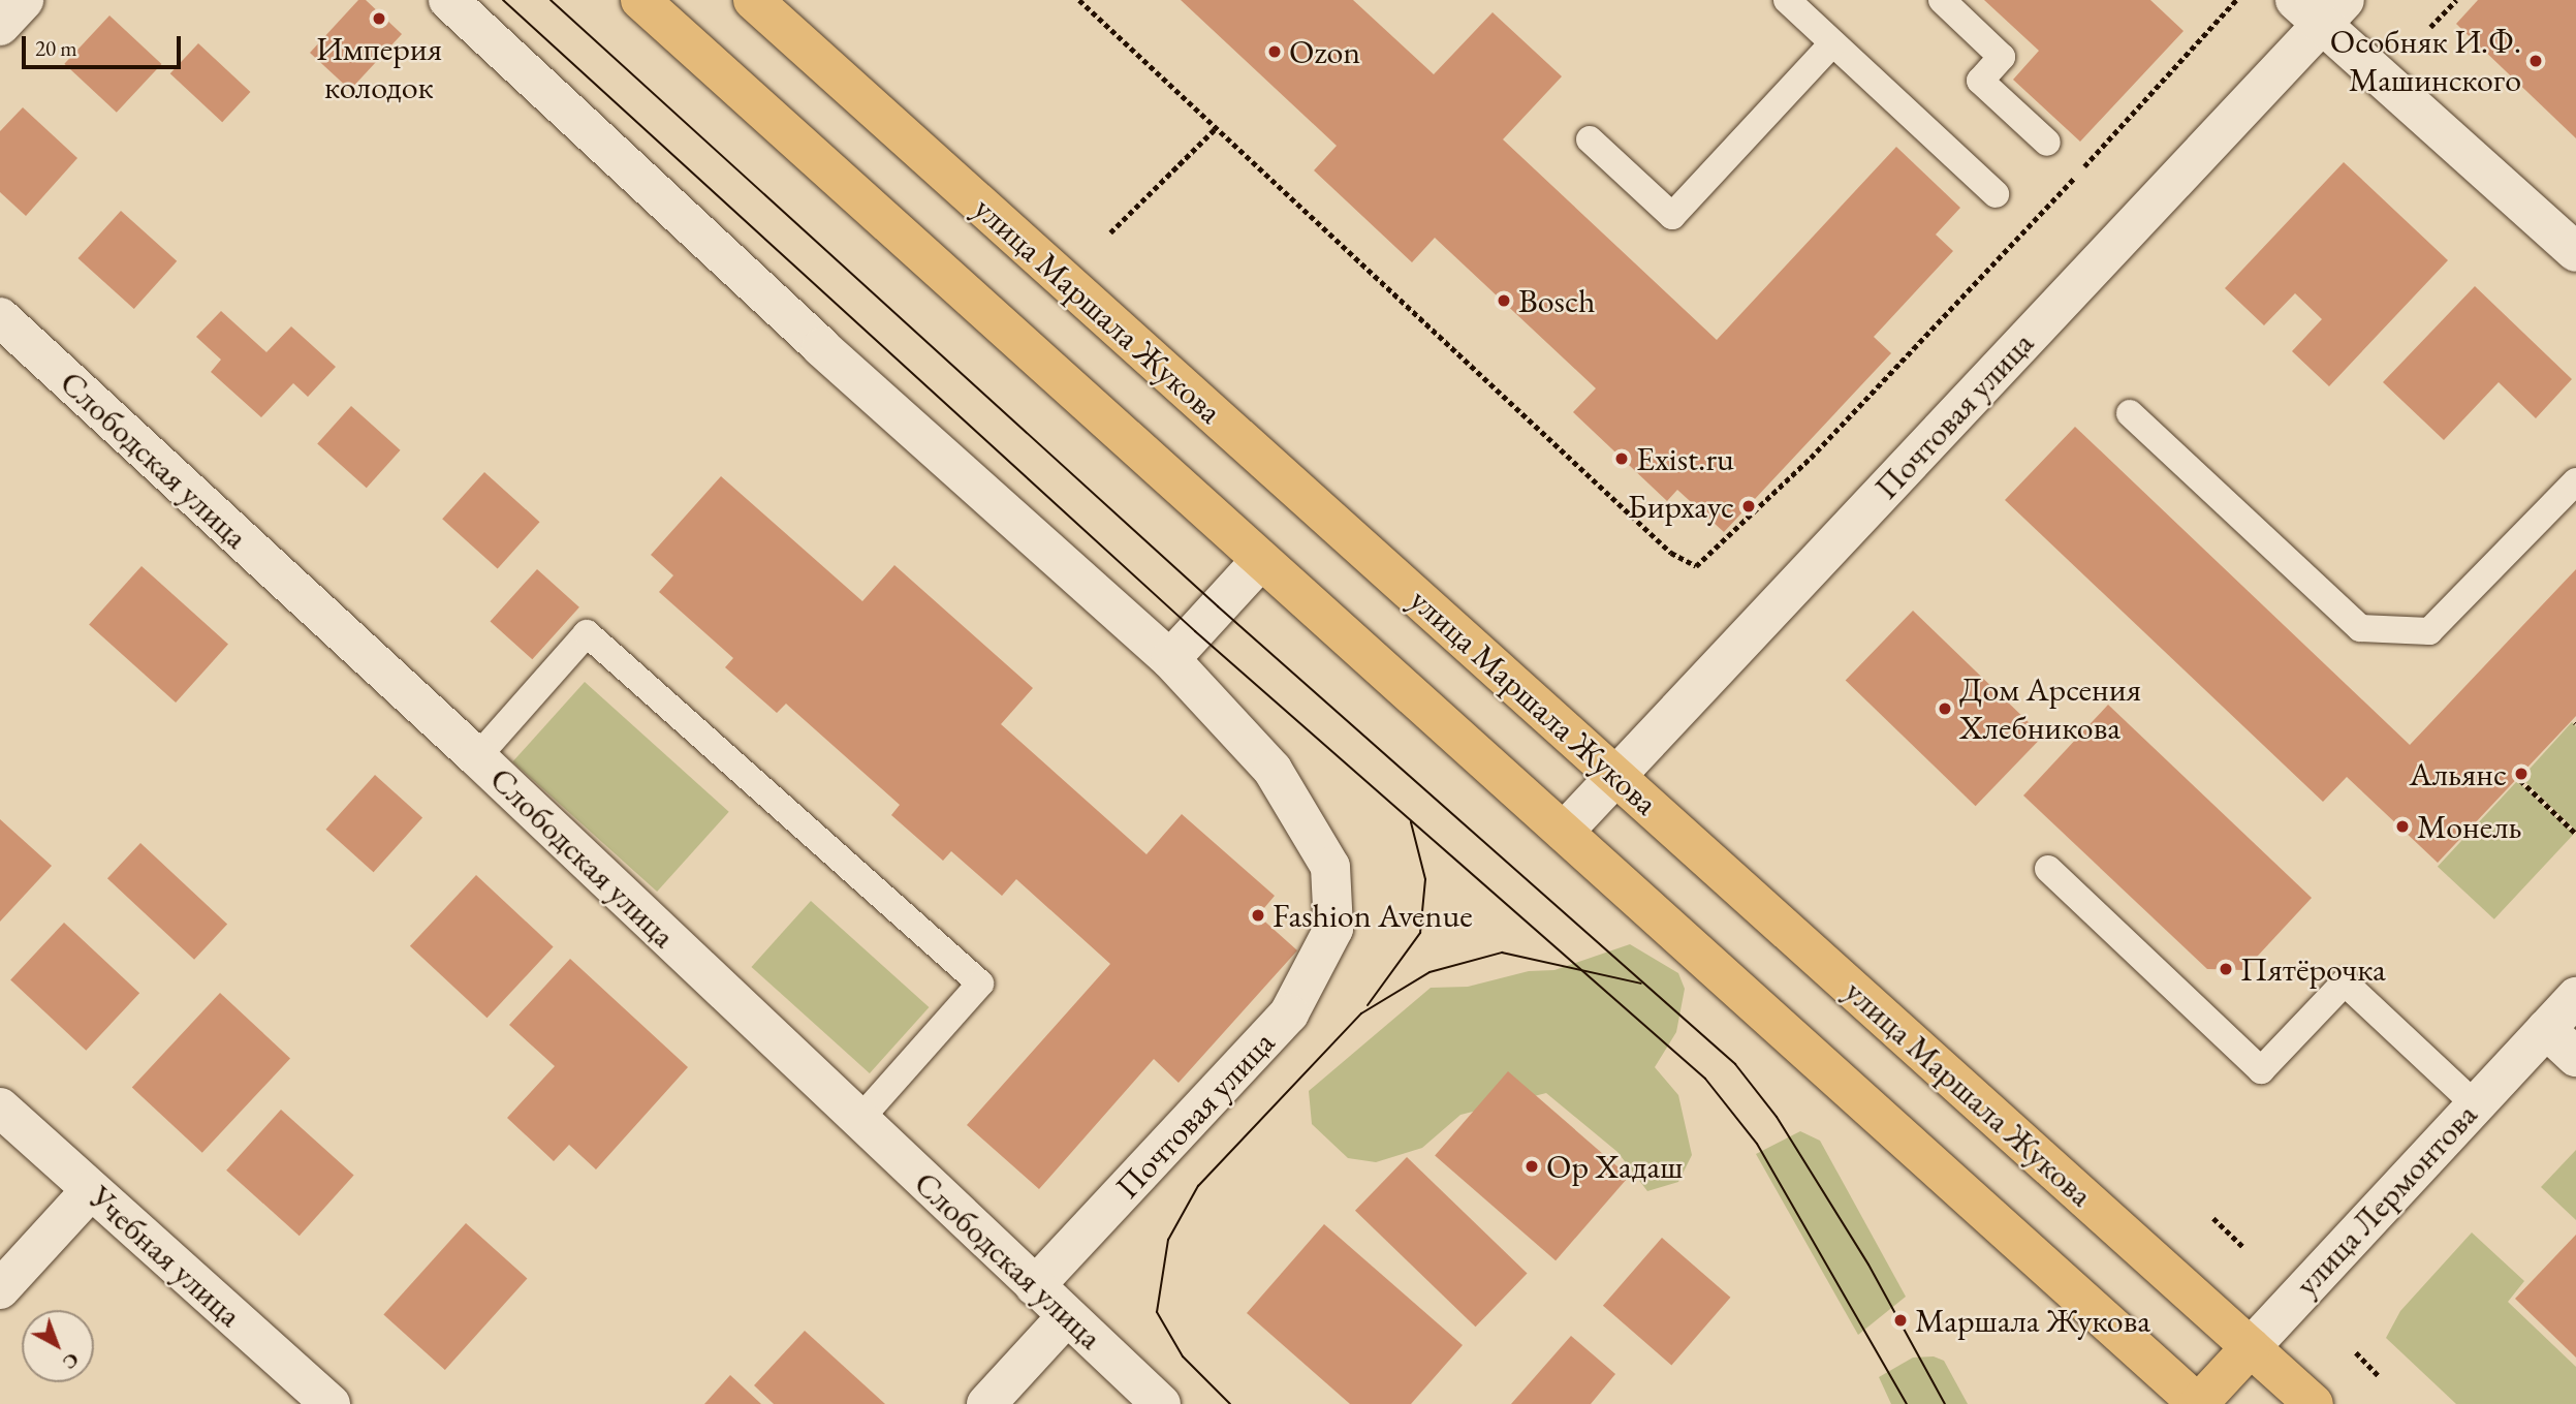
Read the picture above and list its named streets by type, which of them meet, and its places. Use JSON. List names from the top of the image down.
{
  "streets": {
    "main road": ["улица Маршала Жукова", "улица Лермонтова"],
    "street": ["Почтовая улица", "Слободская улица", "Учебная улица"]
  },
  "crossings": [
    ["улица Маршала Жукова", "Почтовая улица"],
    ["улица Маршала Жукова", "улица Лермонтова"],
    ["Почтовая улица", "Слободская улица"]
  ],
  "places": [
    "Империя колодок",
    "Ozon",
    "Особняк И.Ф. Машинского",
    "Bosch",
    "Exist.ru",
    "Бирхаус",
    "Дом Арсения Хлебникова",
    "Альянс",
    "Монель",
    "Fashion Avenue",
    "Пятёрочка",
    "Ор Хадаш",
    "Маршала Жукова"
  ],
  "scale_bar": "20 m",
  "north": "bottom right"
}
